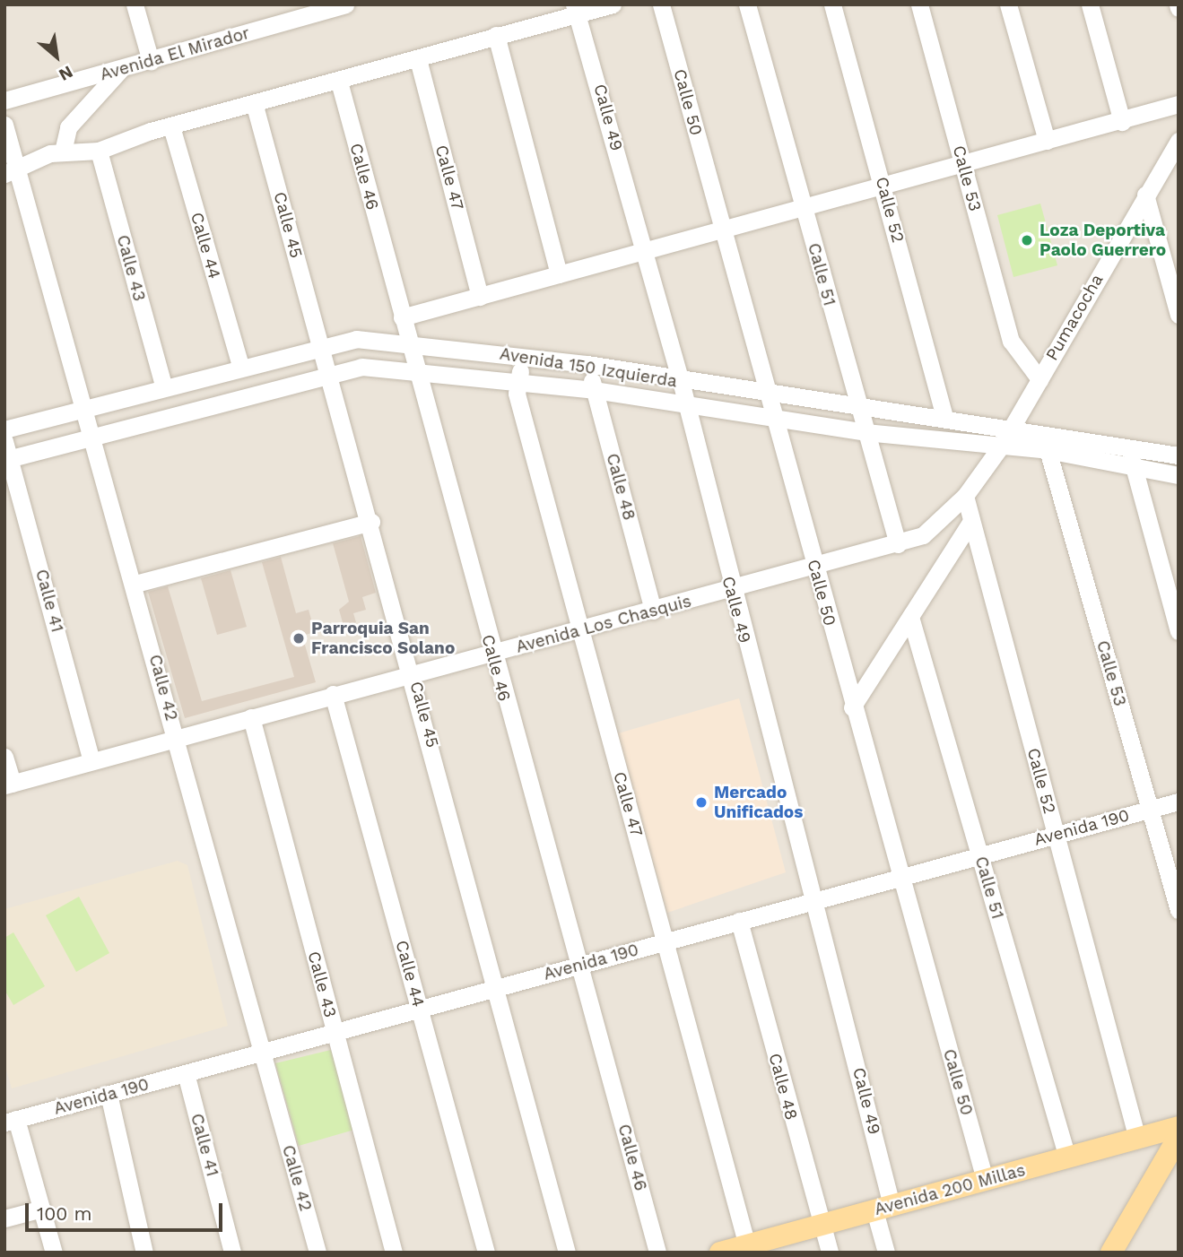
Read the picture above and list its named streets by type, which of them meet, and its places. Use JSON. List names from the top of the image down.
{
  "streets": {
    "main road": ["Avenida 200 Millas"],
    "street": [
      "Avenida El Mirador",
      "Calle 50",
      "Calle 49",
      "Calle 46",
      "Calle 47",
      "Calle 53",
      "Calle 52",
      "Calle 45",
      "Calle 44",
      "Calle 43",
      "Calle 51",
      "Pumacocha",
      "Avenida 150 Izquierda",
      "Calle 48",
      "Calle 41",
      "Avenida Los Chasquis",
      "Calle 42",
      "Avenida 190"
    ]
  },
  "crossings": [
    ["Calle 50", "Avenida 150 Izquierda"],
    ["Calle 50", "Avenida Los Chasquis"],
    ["Calle 50", "Avenida 190"],
    ["Calle 50", "Avenida 200 Millas"],
    ["Calle 49", "Avenida 150 Izquierda"],
    ["Calle 49", "Avenida Los Chasquis"],
    ["Calle 49", "Avenida 190"],
    ["Calle 49", "Avenida 200 Millas"],
    ["Calle 46", "Avenida 150 Izquierda"],
    ["Calle 46", "Avenida Los Chasquis"],
    ["Calle 46", "Avenida 190"],
    ["Calle 47", "Avenida 150 Izquierda"],
    ["Calle 47", "Avenida Los Chasquis"],
    ["Calle 47", "Avenida 190"],
    ["Calle 47", "Avenida 200 Millas"],
    ["Calle 53", "Pumacocha"],
    ["Calle 53", "Avenida 150 Izquierda"],
    ["Calle 53", "Avenida 190"],
    ["Calle 52", "Avenida 150 Izquierda"],
    ["Calle 52", "Avenida Los Chasquis"],
    ["Calle 52", "Avenida 190"],
    ["Calle 52", "Avenida 200 Millas"],
    ["Calle 45", "Avenida 150 Izquierda"],
    ["Calle 45", "Avenida Los Chasquis"],
    ["Calle 45", "Avenida 190"],
    ["Calle 44", "Avenida 150 Izquierda"],
    ["Calle 44", "Avenida Los Chasquis"],
    ["Calle 44", "Avenida 190"],
    ["Calle 43", "Avenida 150 Izquierda"],
    ["Calle 43", "Avenida Los Chasquis"],
    ["Calle 43", "Avenida 190"],
    ["Calle 51", "Avenida 150 Izquierda"],
    ["Calle 51", "Avenida Los Chasquis"],
    ["Calle 51", "Avenida 190"],
    ["Calle 51", "Avenida 200 Millas"],
    ["Pumacocha", "Avenida 150 Izquierda"],
    ["Pumacocha", "Avenida Los Chasquis"],
    ["Avenida 150 Izquierda", "Calle 48"],
    ["Avenida 150 Izquierda", "Calle 41"],
    ["Avenida 150 Izquierda", "Avenida Los Chasquis"],
    ["Avenida 150 Izquierda", "Calle 42"],
    ["Calle 48", "Avenida Los Chasquis"],
    ["Calle 48", "Avenida 190"],
    ["Calle 48", "Avenida 200 Millas"],
    ["Calle 41", "Avenida Los Chasquis"],
    ["Calle 41", "Avenida 190"],
    ["Avenida Los Chasquis", "Calle 42"],
    ["Calle 42", "Avenida 190"]
  ],
  "places": ["Loza Deportiva Paolo Guerrero", "Parroquia San Francisco Solano", "Mercado Unificados"],
  "scale_bar": "100 m",
  "north": "bottom right"
}
